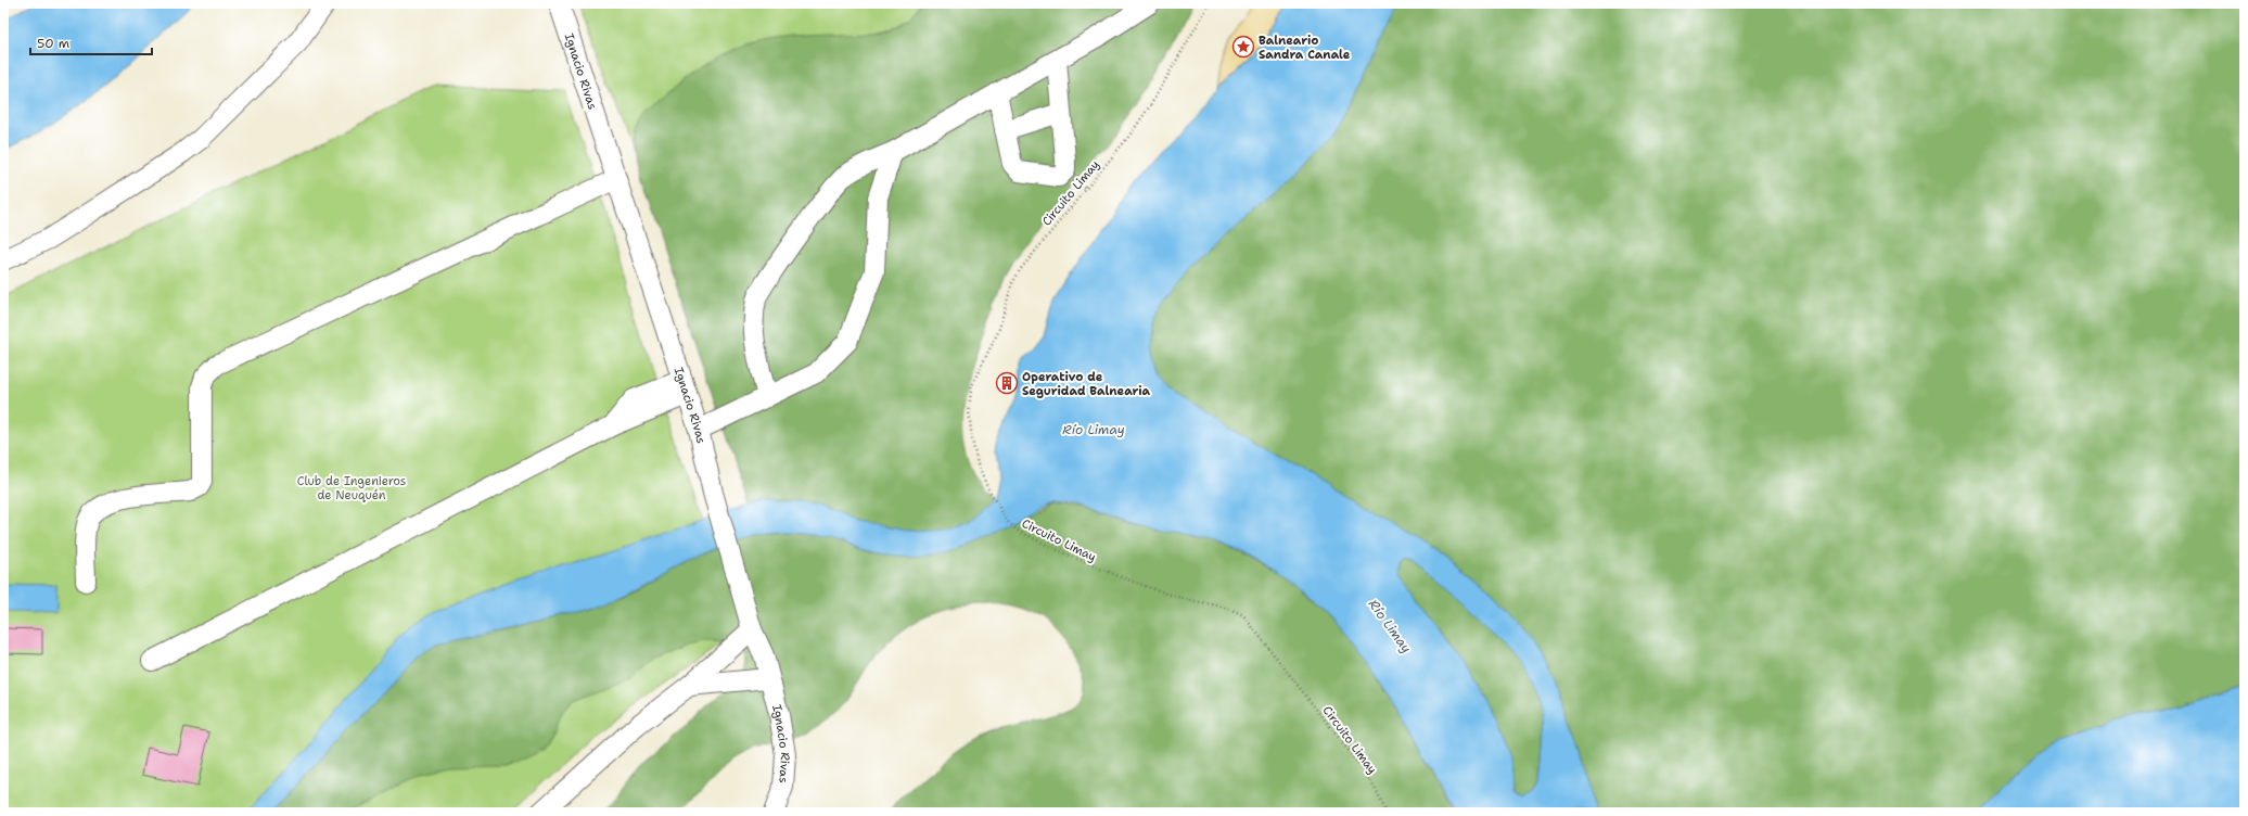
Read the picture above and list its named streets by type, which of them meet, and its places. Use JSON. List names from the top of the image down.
{
  "streets": {
    "street": ["Ignacio Rivas"],
    "path": ["Circuito Limay"]
  },
  "water": ["Río Limay"],
  "parks": ["Club de Ingenieros de Neuquén"],
  "places": {
    "place": ["Balneario Sandra Canale"],
    "building": ["Operativo de Seguridad Balnearia"]
  },
  "scale_bar": "50 m"
}
